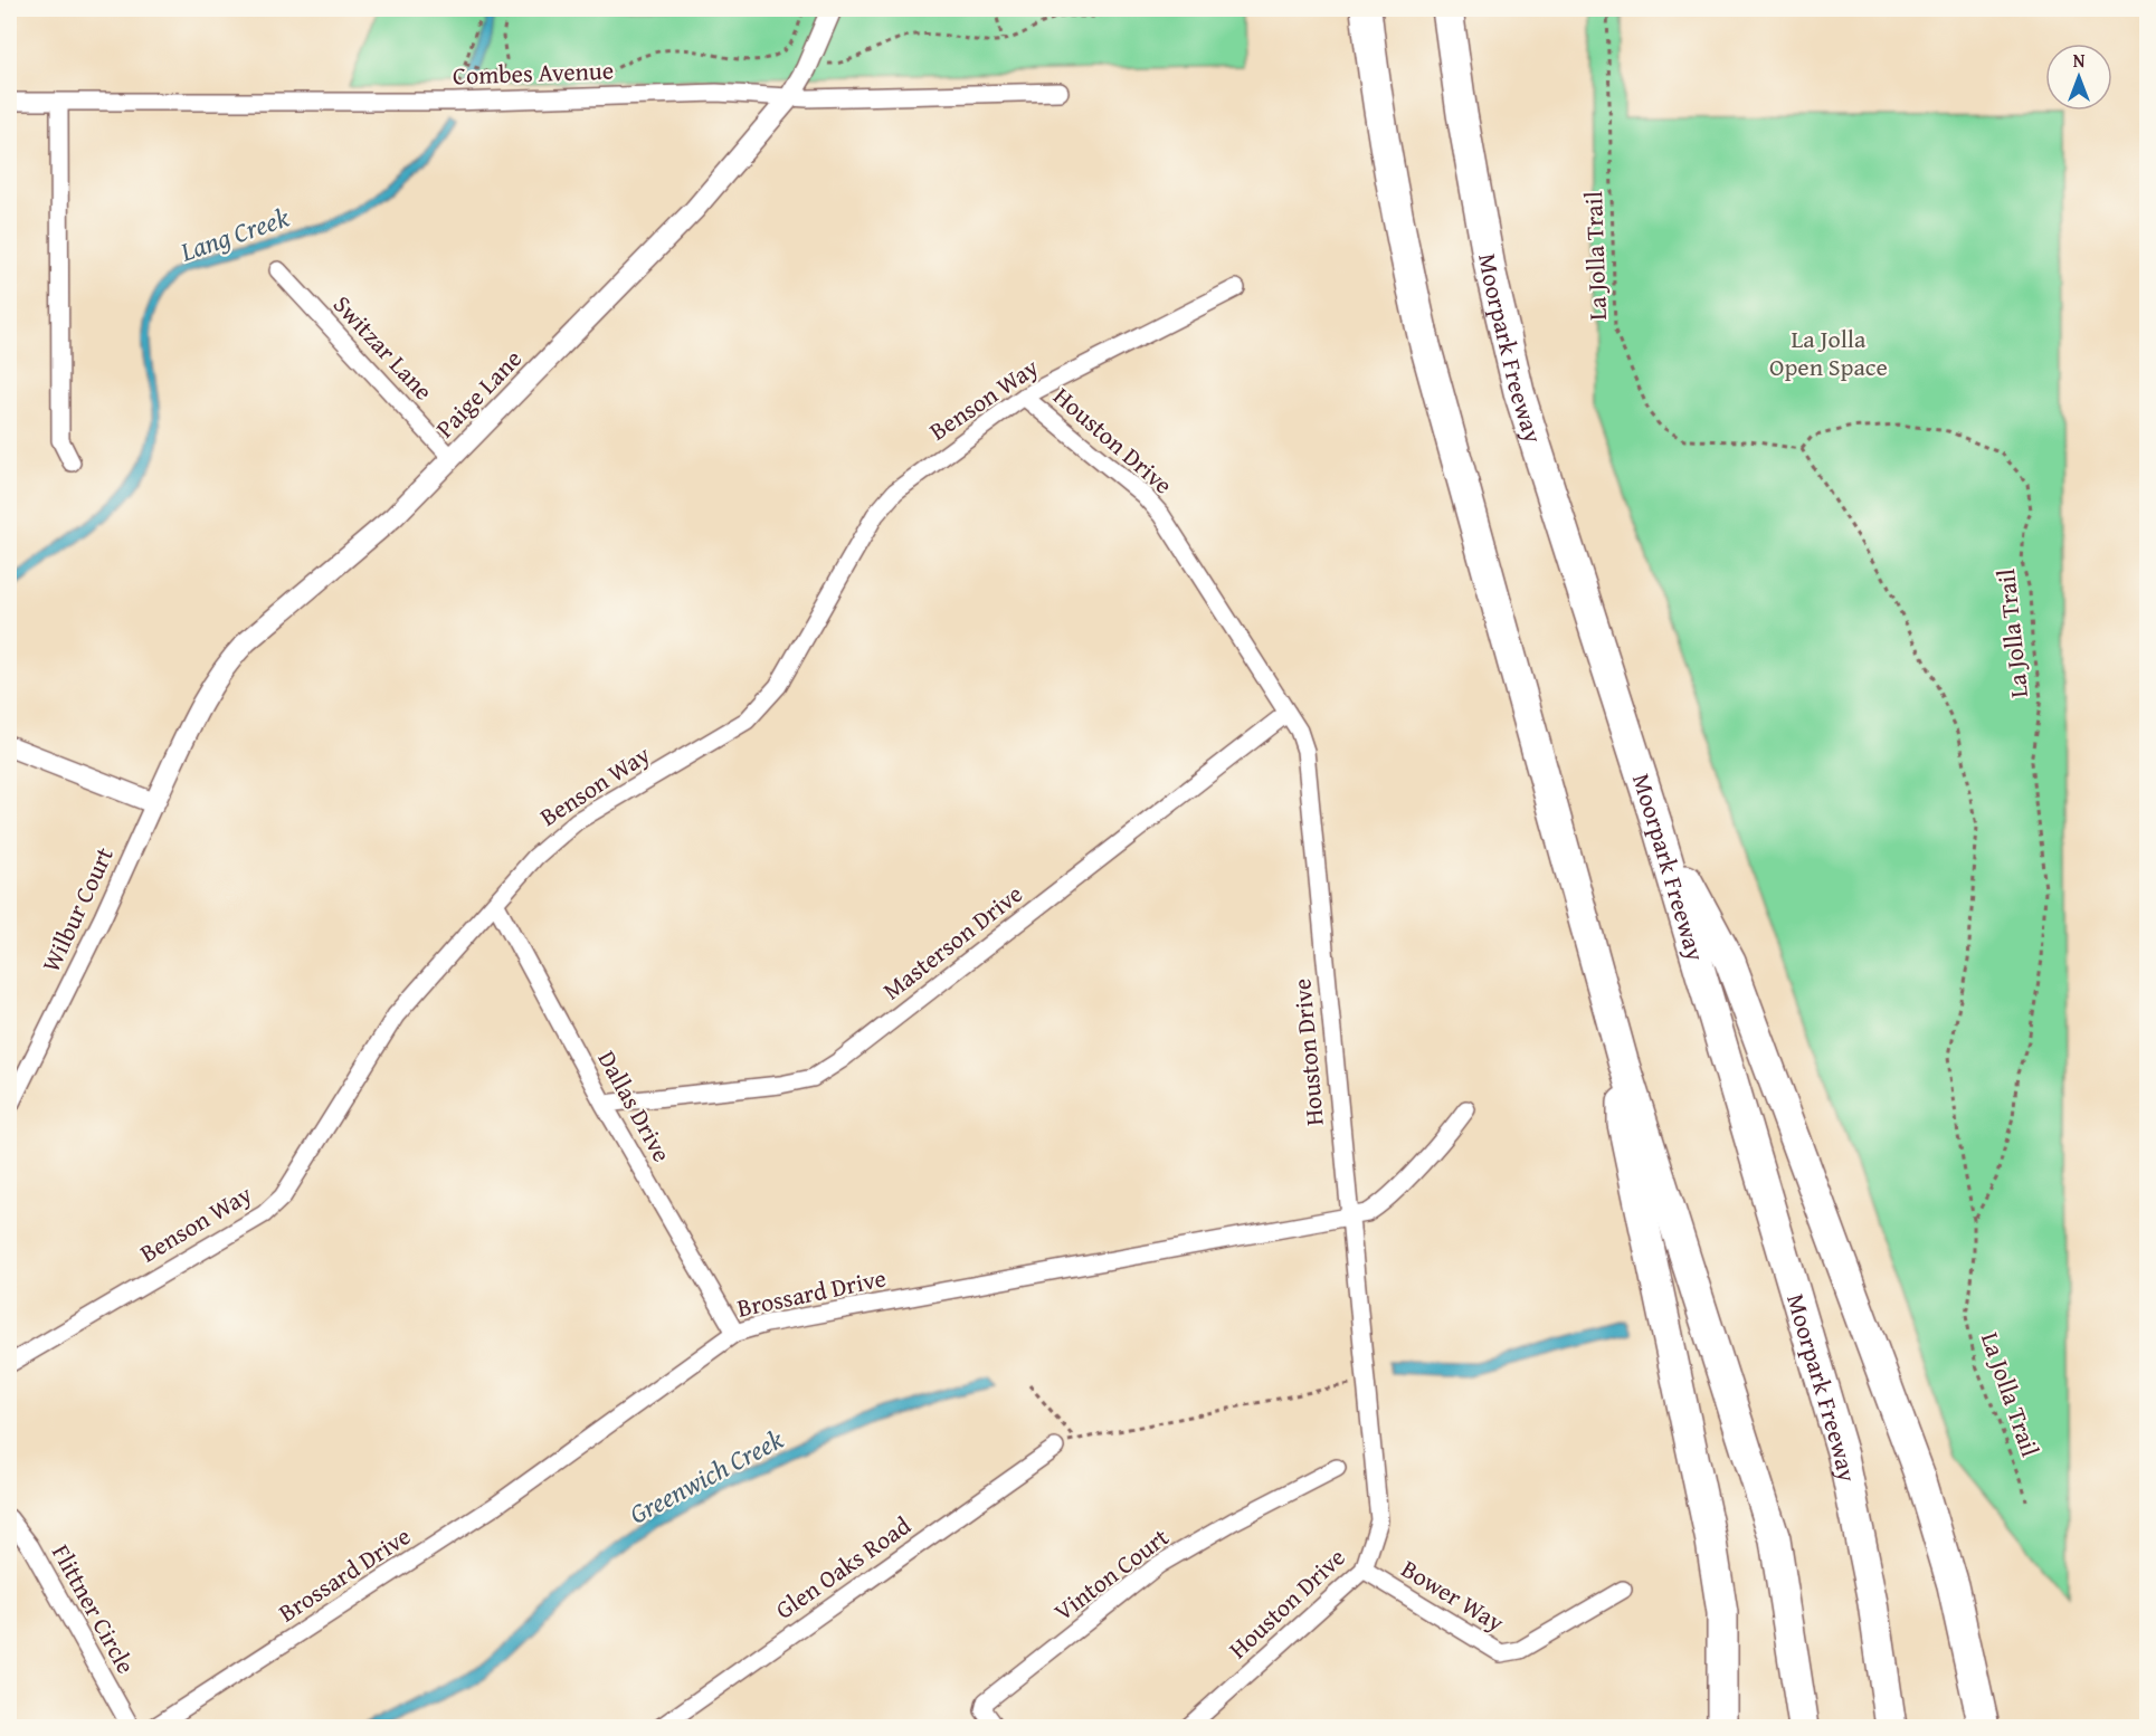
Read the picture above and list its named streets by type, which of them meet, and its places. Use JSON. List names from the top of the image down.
{
  "streets": {
    "highway": ["Moorpark Freeway"],
    "street": [
      "Combes Avenue",
      "Switzar Lane",
      "Paige Lane",
      "Benson Way",
      "Houston Drive",
      "Wilbur Court",
      "Masterson Drive",
      "Dallas Drive",
      "Brossard Drive",
      "Glen Oaks Road",
      "Vinton Court",
      "Bower Way",
      "Flittner Circle"
    ],
    "path": ["La Jolla Trail"]
  },
  "crossings": [
    ["Combes Avenue", "Paige Lane"],
    ["Switzar Lane", "Paige Lane"],
    ["Paige Lane", "Wilbur Court"],
    ["Benson Way", "Houston Drive"],
    ["Benson Way", "Dallas Drive"],
    ["Houston Drive", "Masterson Drive"],
    ["Houston Drive", "Brossard Drive"],
    ["Houston Drive", "Bower Way"],
    ["Masterson Drive", "Dallas Drive"],
    ["Dallas Drive", "Brossard Drive"]
  ],
  "water": ["Lang Creek", "Greenwich Creek"],
  "parks": ["La Jolla Open Space"],
  "north": "top"
}
